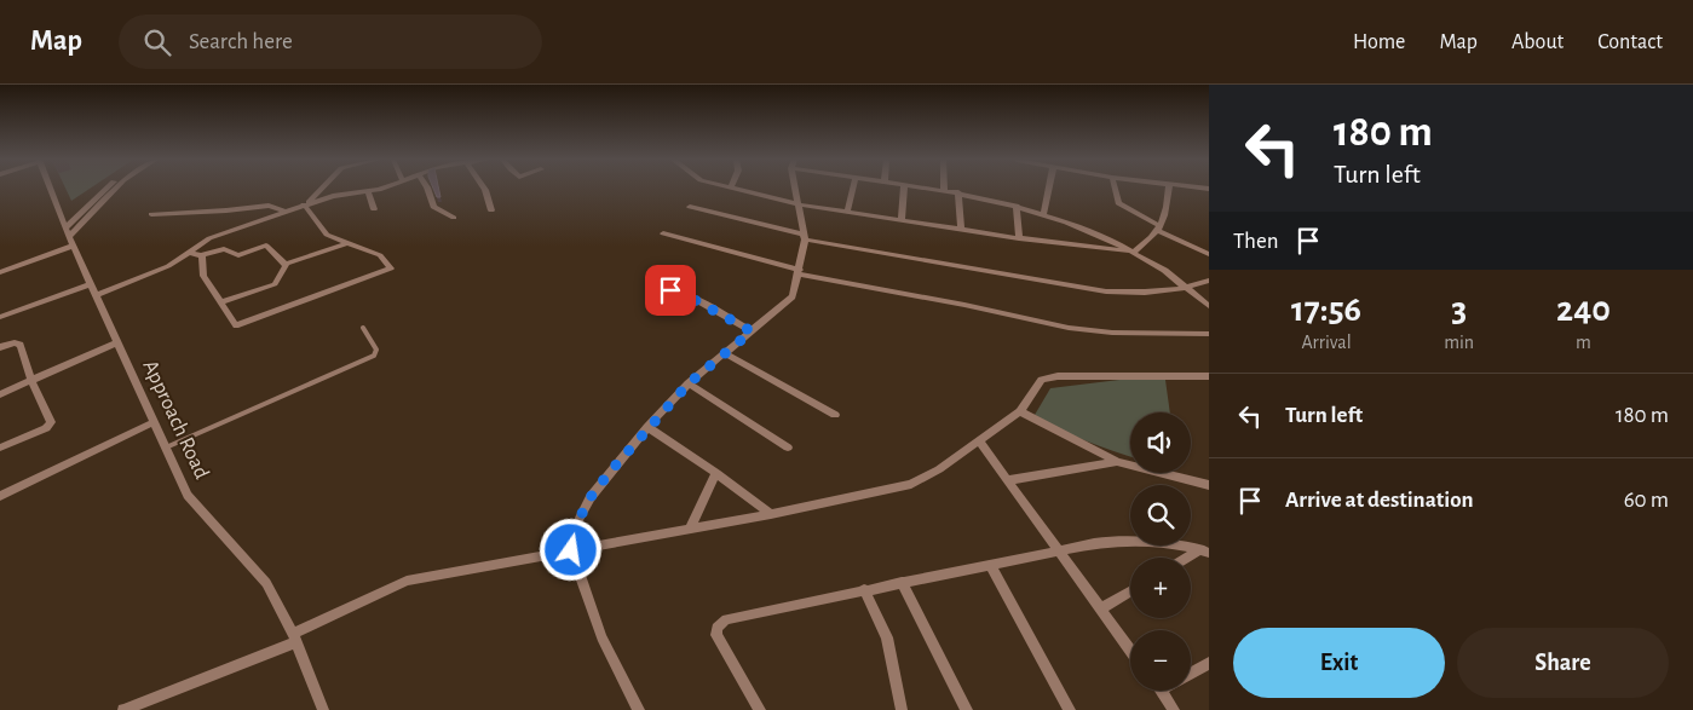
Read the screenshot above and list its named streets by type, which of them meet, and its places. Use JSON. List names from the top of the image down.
{
  "streets": {
    "street": ["Approach Road"]
  },
  "page": {
    "header": "Map",
    "search": "Search here",
    "nav": [
      "Home",
      "Map",
      "About",
      "Contact"
    ],
    "turn": ["180 m", "Turn left"],
    "then": "Then",
    "eta": [
      "17:56",
      "Arrival",
      "3",
      "min",
      "240",
      "m"
    ],
    "list": [
      {
        "name": "Turn left",
        "value": "180 m"
      },
      {
        "name": "Arrive at destination",
        "value": "60 m"
      }
    ],
    "map_buttons": ["+", "−"],
    "buttons": ["Exit", "Share"]
  }
}
